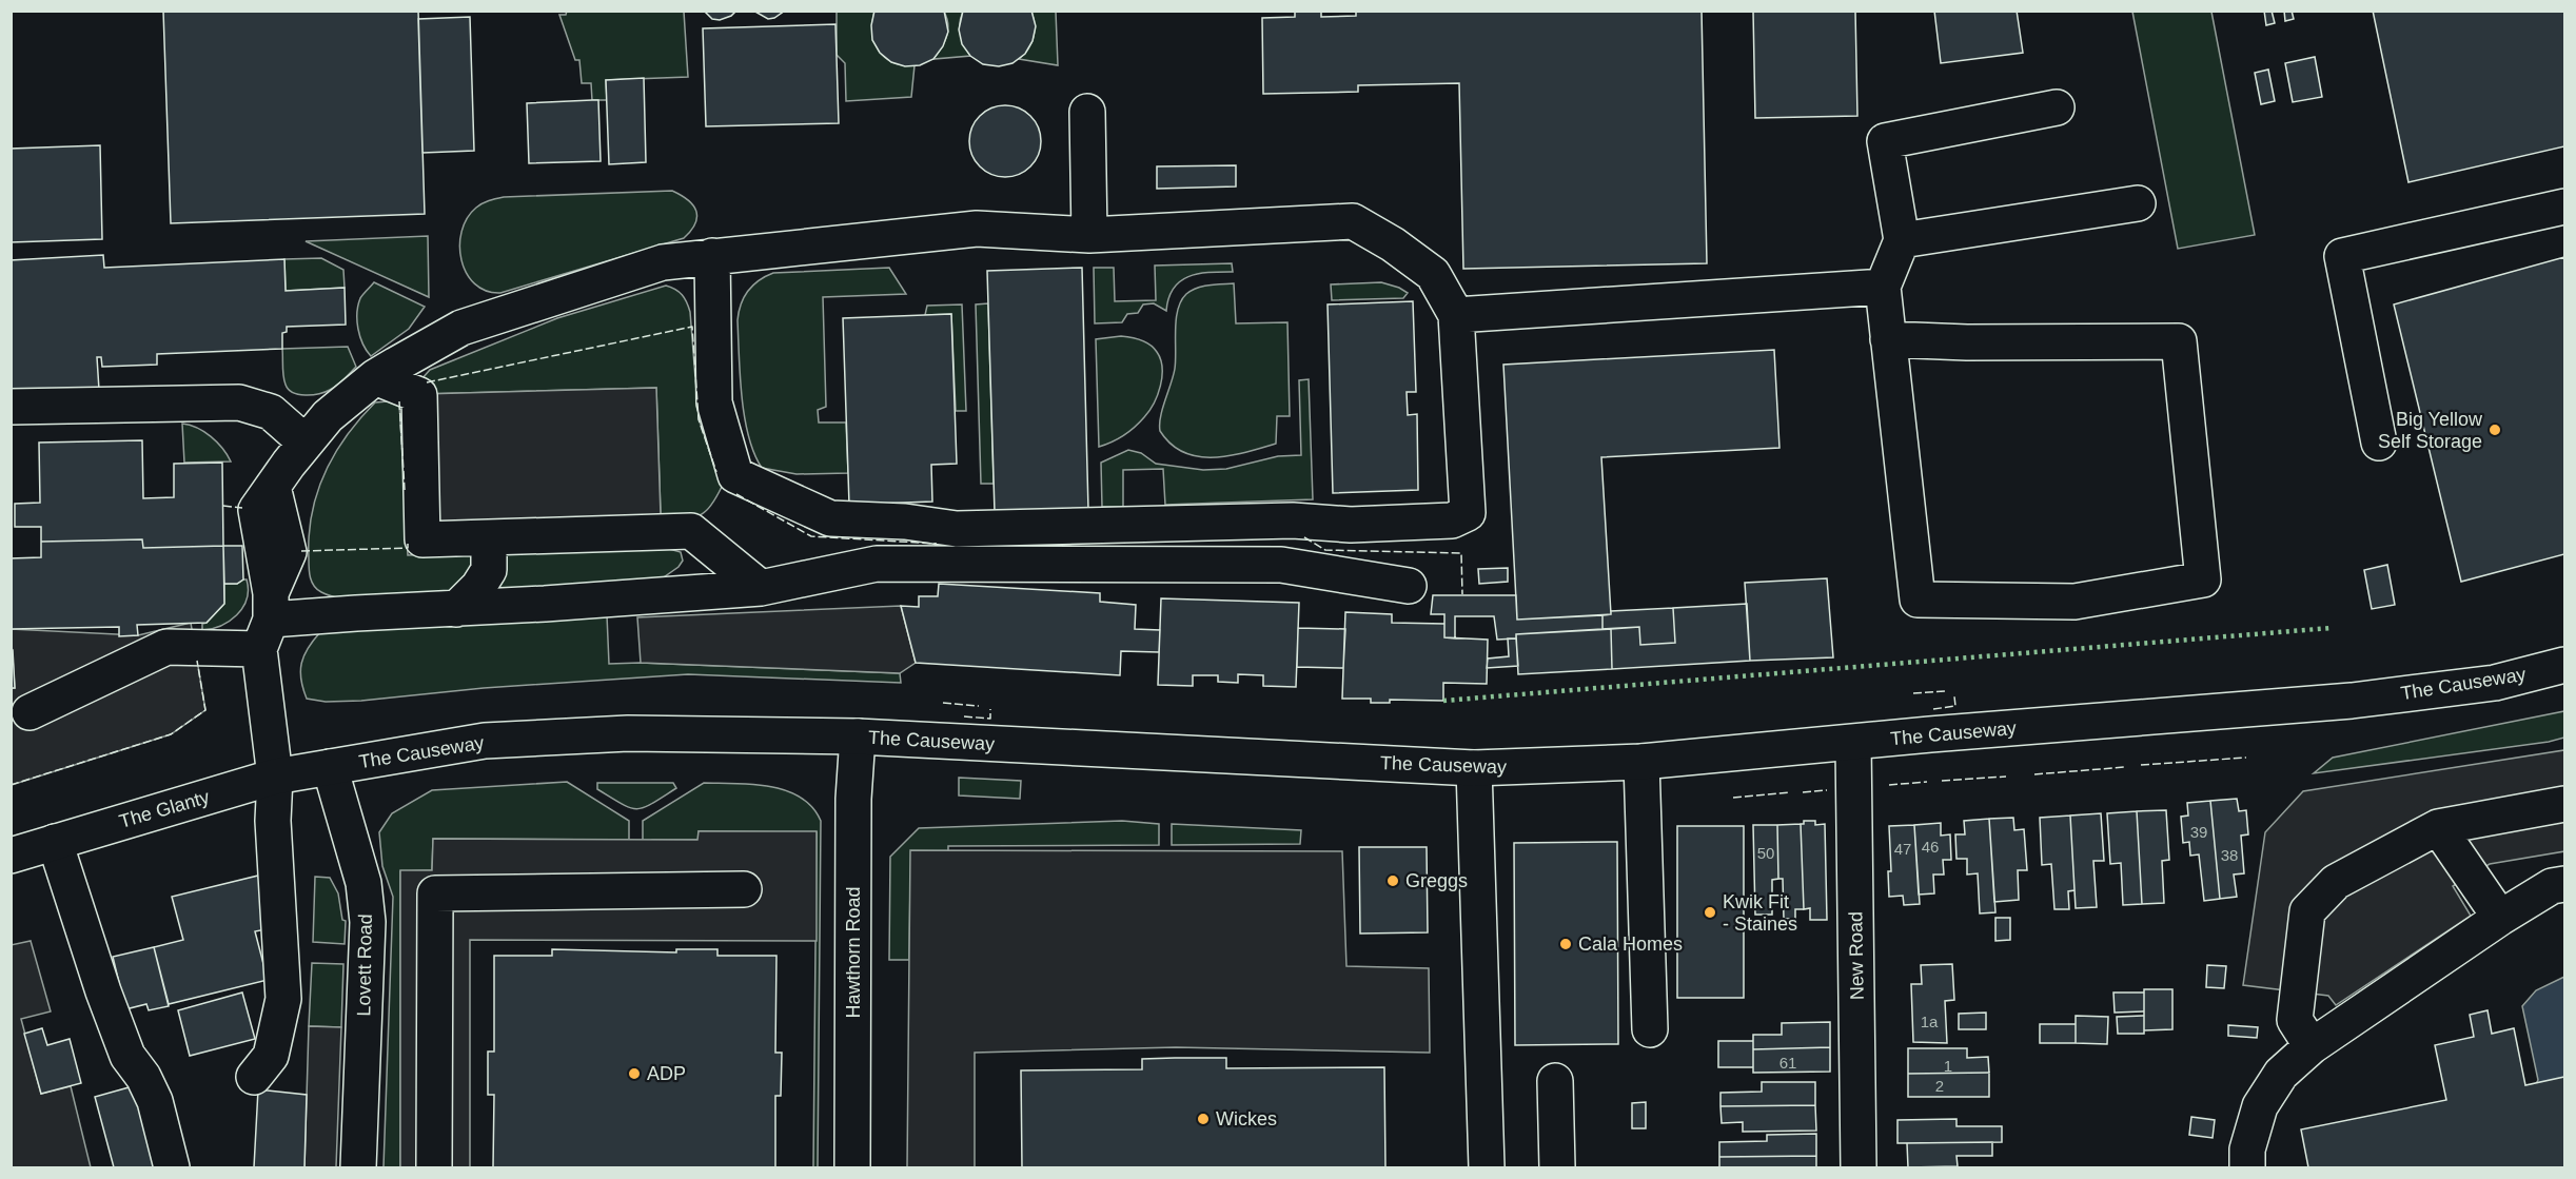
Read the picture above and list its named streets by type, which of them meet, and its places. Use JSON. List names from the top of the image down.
{
  "streets": {
    "main road": [
      "The Causeway",
      "The Glanty",
      "Hawthorn Road",
      "New Road",
      "Lovett Road"
    ]
  },
  "crossings": [
    ["The Causeway", "The Glanty"],
    ["The Causeway", "Hawthorn Road"],
    ["The Causeway", "New Road"],
    ["The Causeway", "Lovett Road"],
    ["The Glanty", "Lovett Road"]
  ],
  "places": [
    "Big Yellow Self Storage",
    "Greggs",
    "Kwik Fit - Staines",
    "Cala Homes",
    "ADP",
    "Wickes"
  ],
  "house_numbers": [
    "39",
    "46",
    "47",
    "50",
    "38",
    "1a",
    "61",
    "1",
    "2"
  ]
}
